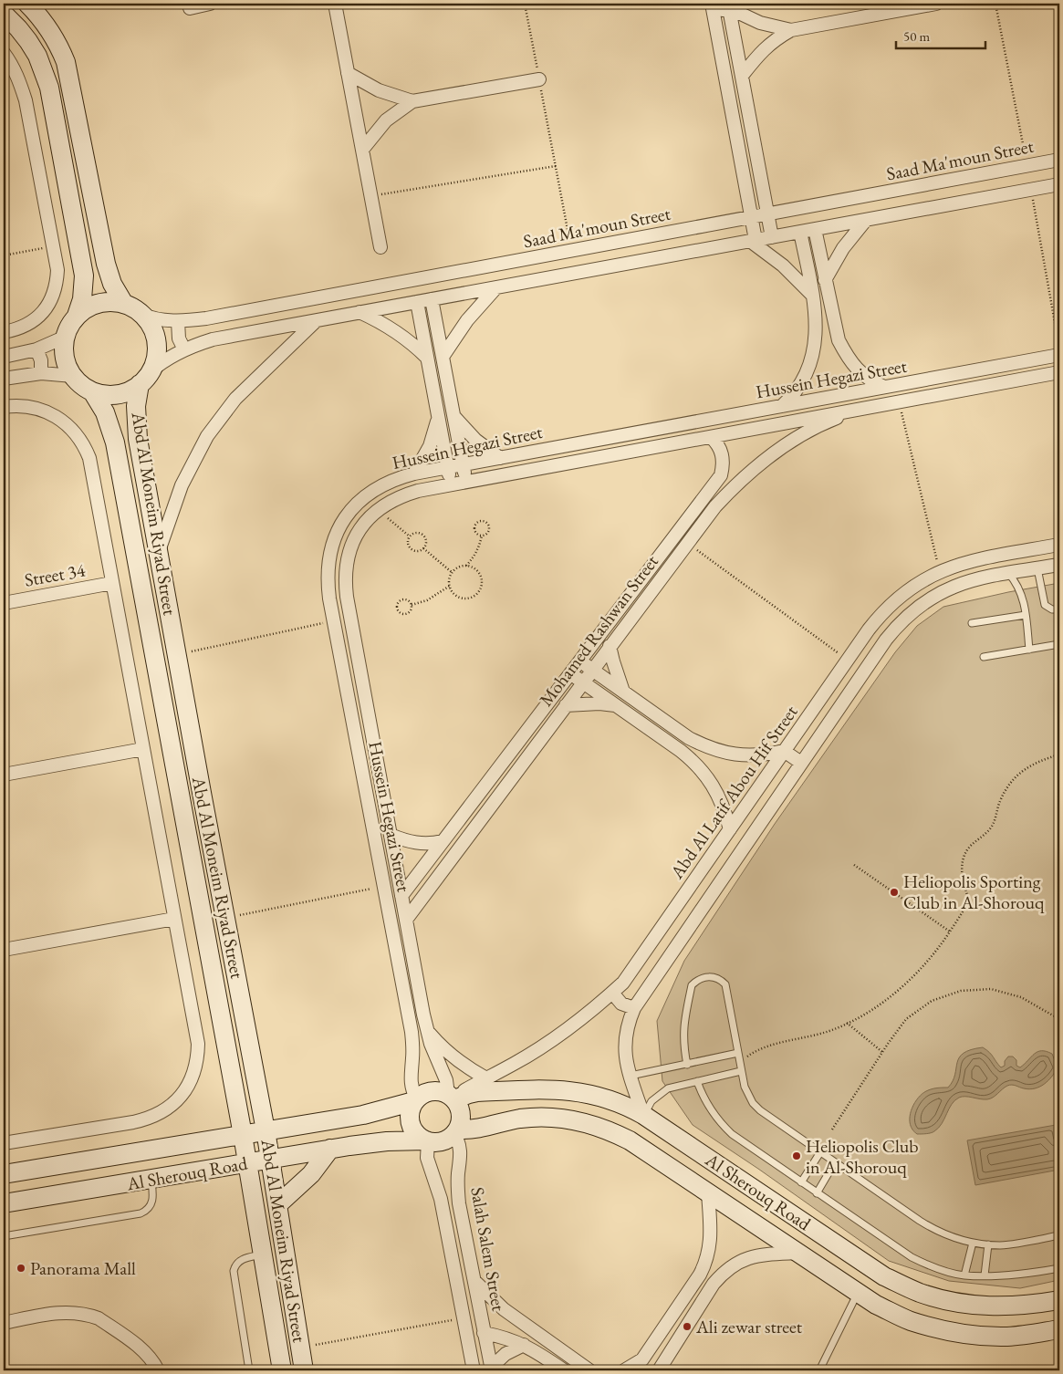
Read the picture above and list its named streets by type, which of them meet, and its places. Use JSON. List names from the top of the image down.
{
  "streets": {
    "street": [
      "Saad Ma'moun Street",
      "Hussein Hegazi Street",
      "Abd Al Moneim Riyad Street",
      "Street 34",
      "Mohamed Rashwan Street",
      "Abd Al Latif Abou Hif Street",
      "Al Sherouq Road",
      "Salah Salem Street"
    ]
  },
  "crossings": [
    ["Saad Ma'moun Street", "Abd Al Moneim Riyad Street"],
    ["Hussein Hegazi Street", "Mohamed Rashwan Street"],
    ["Hussein Hegazi Street", "Abd Al Latif Abou Hif Street"],
    ["Hussein Hegazi Street", "Al Sherouq Road"],
    ["Hussein Hegazi Street", "Salah Salem Street"],
    ["Abd Al Moneim Riyad Street", "Al Sherouq Road"],
    ["Abd Al Latif Abou Hif Street", "Al Sherouq Road"],
    ["Abd Al Latif Abou Hif Street", "Salah Salem Street"],
    ["Al Sherouq Road", "Salah Salem Street"]
  ],
  "places": [
    "Heliopolis Sporting Club in Al-Shorouq",
    "Heliopolis Club in Al-Shorouq",
    "Panorama Mall",
    "Ali zewar street"
  ],
  "scale_bar": "50 m"
}
